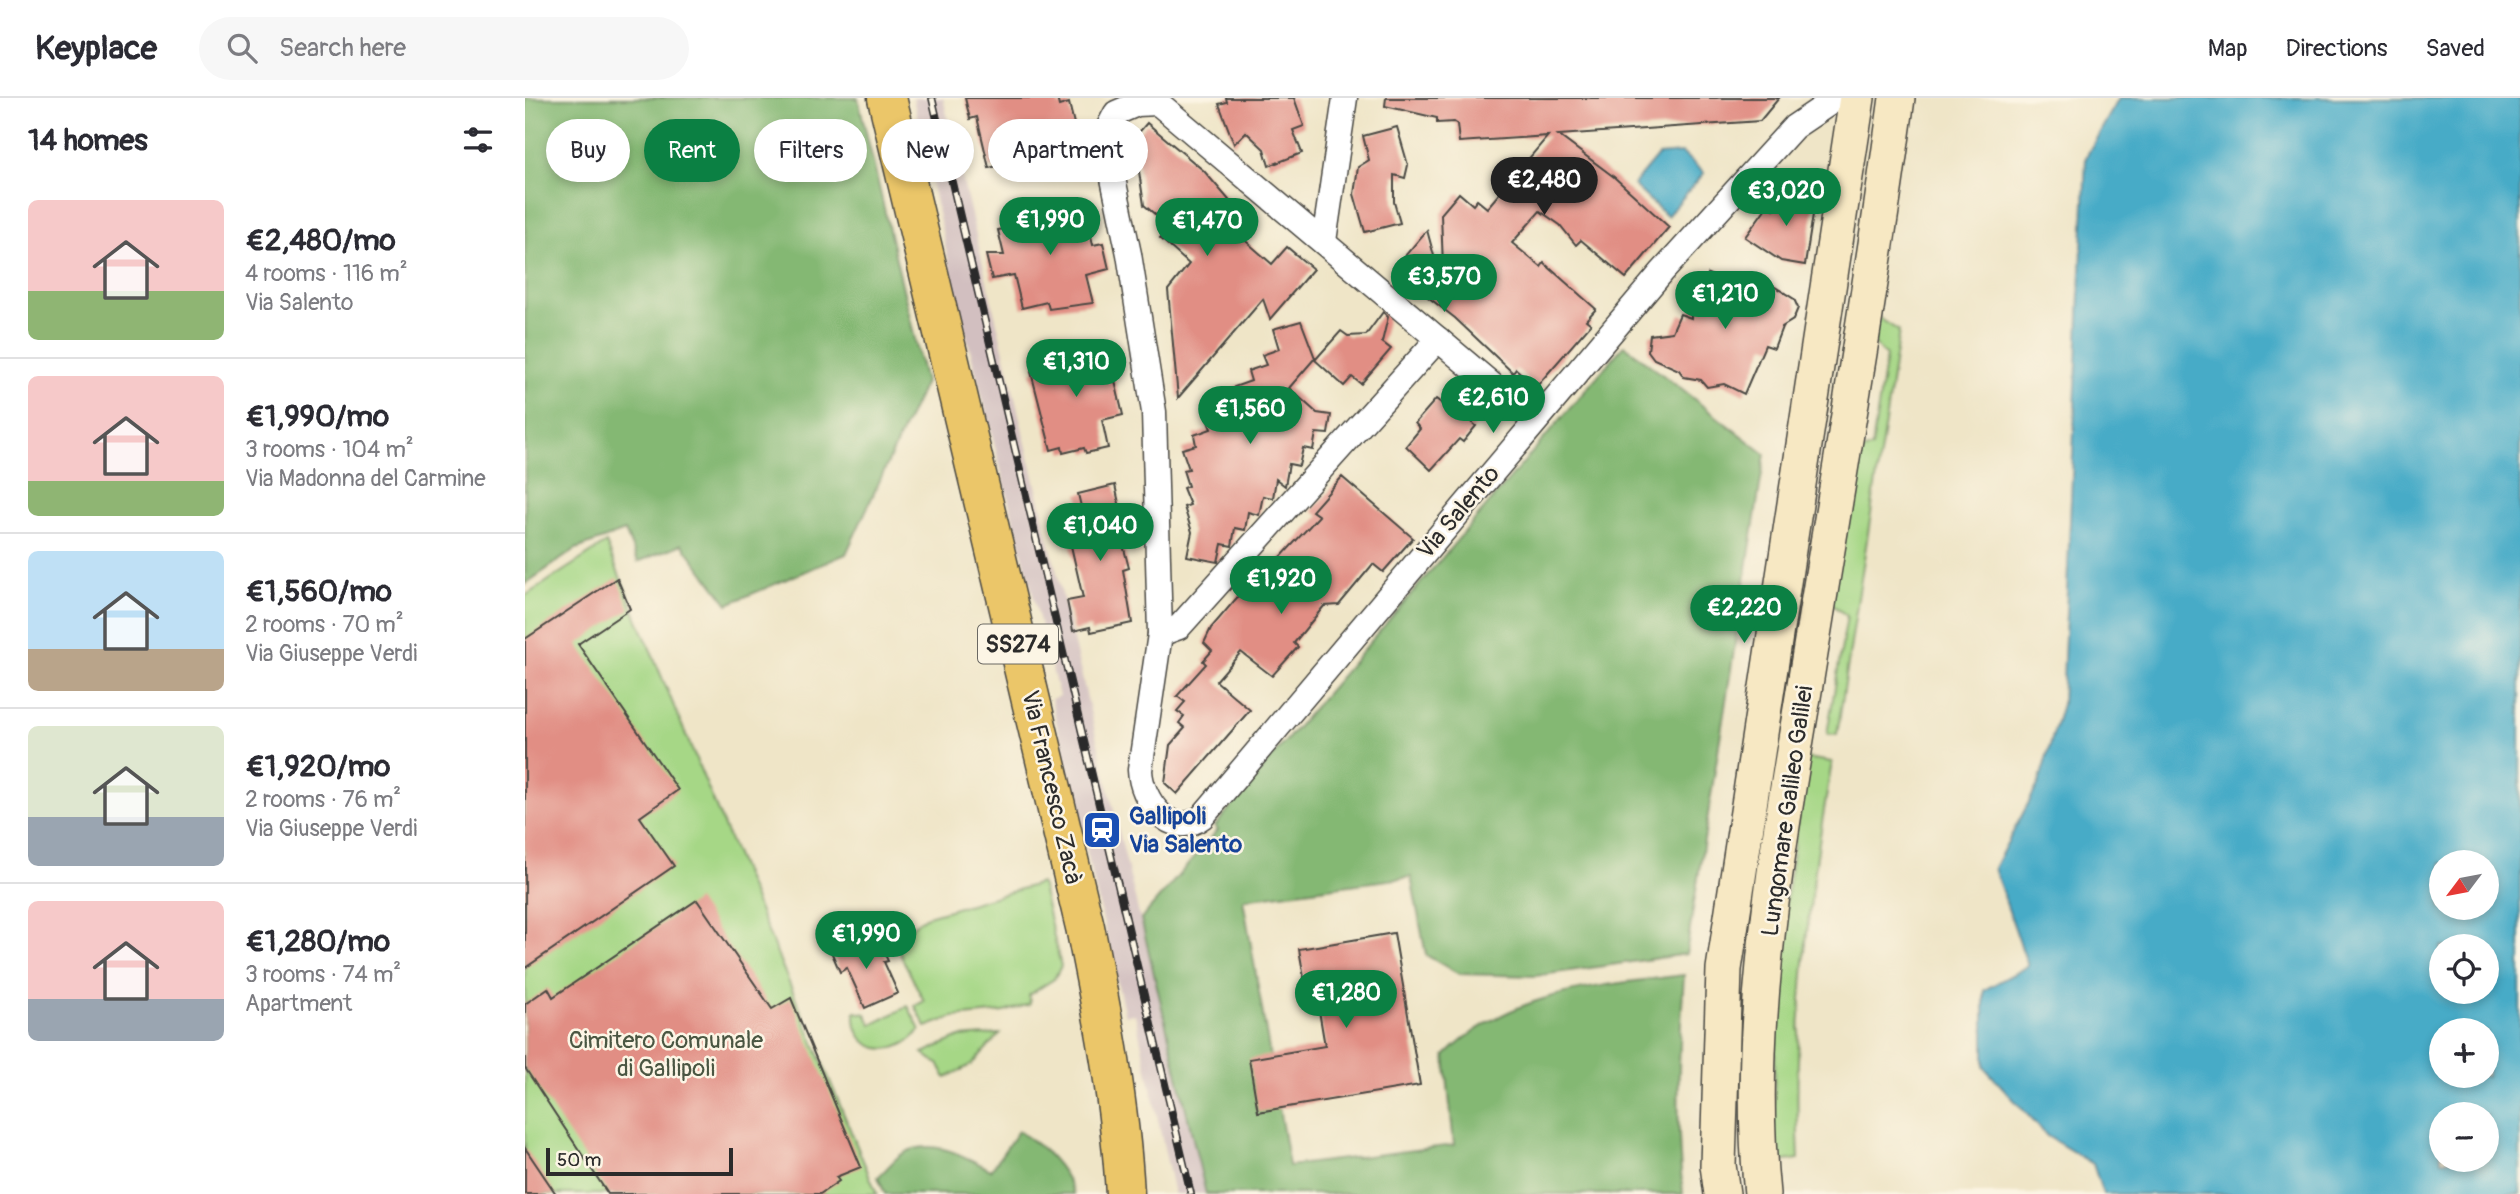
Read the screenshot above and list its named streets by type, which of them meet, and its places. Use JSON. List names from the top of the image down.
{
  "streets": {
    "main road": ["SS274", "Via Francesco Zacà", "Lungomare Galileo Galilei"],
    "street": ["Via Salento"]
  },
  "parks": ["Cimitero Comunale di Gallipoli"],
  "places": {
    "station": ["Gallipoli Via Salento"]
  },
  "scale_bar": "50 m",
  "north": "bottom left",
  "page": {
    "header": "Keyplace",
    "search": "Search here",
    "nav": ["Map", "Directions", "Saved"],
    "heading": "14 homes",
    "chip": [
      "Buy",
      "Rent",
      "Filters",
      "New",
      "Apartment"
    ],
    "price": [
      "€2,480",
      "€3,020",
      "€1,990",
      "€1,470",
      "€3,570",
      "€1,210",
      "€1,310",
      "€2,610",
      "€1,560",
      "€1,040",
      "€1,920",
      "€2,220",
      "€1,990",
      "€1,280"
    ],
    "list": [
      {
        "name": "€2,480/mo",
        "note": "4 rooms · 116 m² · Via Salento"
      },
      {
        "name": "€1,990/mo",
        "note": "3 rooms · 104 m² · Via Madonna del Carmine"
      },
      {
        "name": "€1,560/mo",
        "note": "2 rooms · 70 m² · Via Giuseppe Verdi"
      },
      {
        "name": "€1,920/mo",
        "note": "2 rooms · 76 m² · Via Giuseppe Verdi"
      },
      {
        "name": "€1,280/mo",
        "note": "3 rooms · 74 m² · Apartment"
      }
    ],
    "map_buttons": ["+", "−"],
    "scale": "50 m"
  }
}
